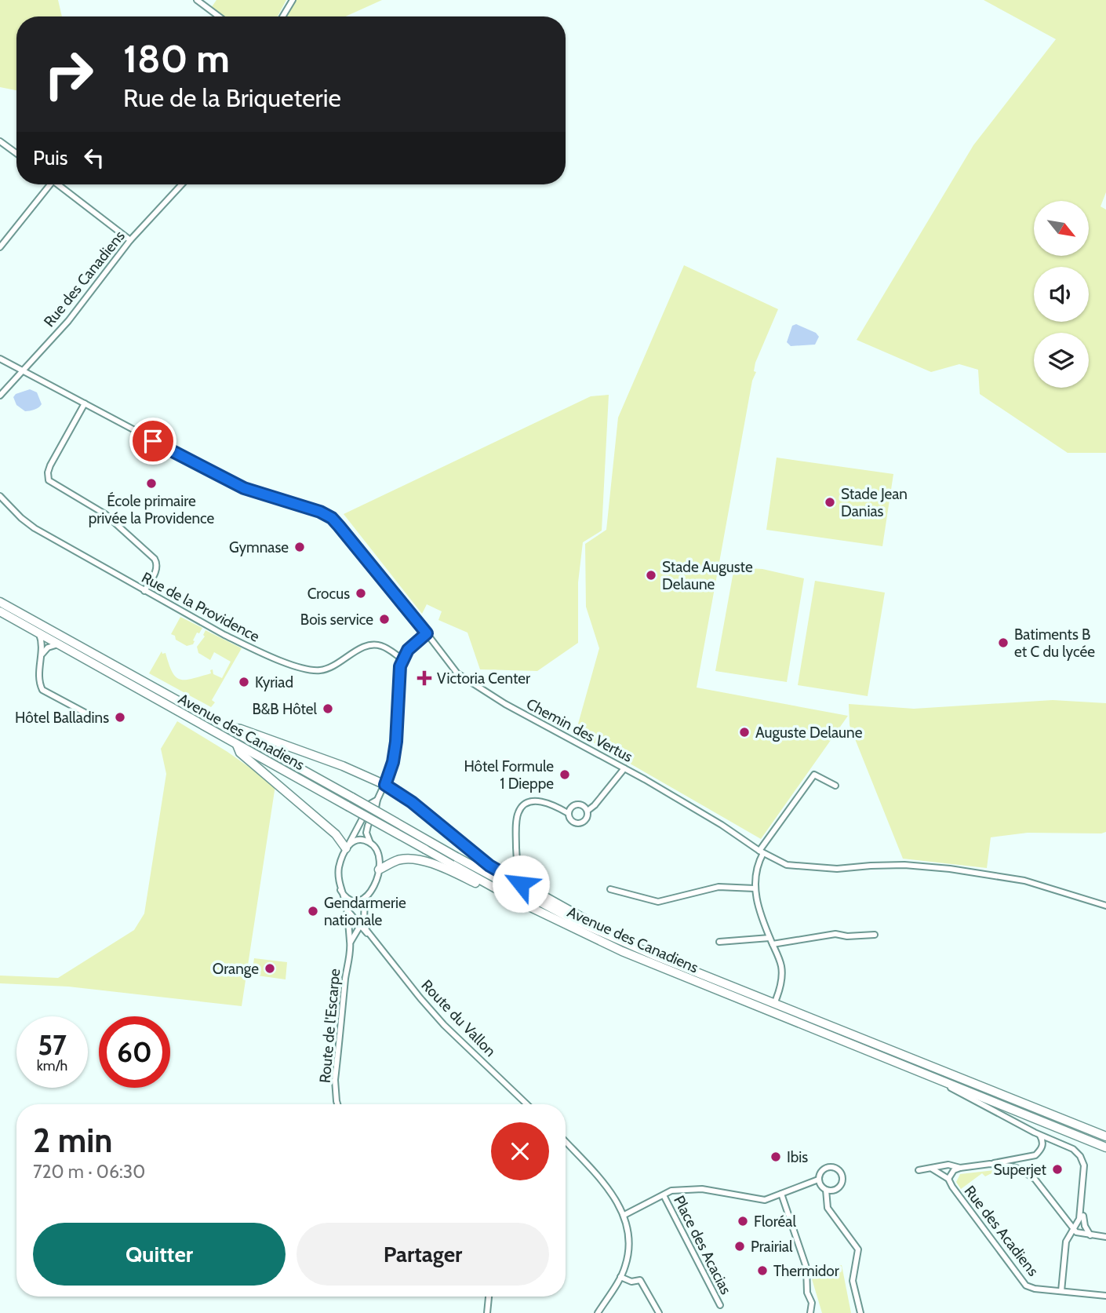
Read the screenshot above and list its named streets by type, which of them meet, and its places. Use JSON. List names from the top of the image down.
{
  "streets": {
    "main road": ["Avenue des Canadiens"],
    "street": [
      "Rue des Canadiens",
      "Rue de la Providence",
      "Chemin des Vertus",
      "Route du Vallon",
      "Route de l'Escarpe",
      "Rue des Acadiens",
      "Place des Acacias"
    ]
  },
  "crossings": [
    ["Rue des Canadiens", "Chemin des Vertus"]
  ],
  "places": {
    "other": [
      "École primaire privée la Providence",
      "Stade Jean Danias",
      "Gymnase",
      "Stade Auguste Delaune",
      "Crocus",
      "Bois service",
      "Batiments B et C du lycée",
      "Kyriad",
      "B&B Hôtel",
      "Hôtel Balladins",
      "Auguste Delaune",
      "Hôtel Formule 1 Dieppe",
      "Gendarmerie nationale",
      "Orange",
      "Ibis",
      "Superjet",
      "Floréal",
      "Prairial",
      "Thermidor"
    ],
    "health": ["Victoria Center"]
  },
  "north": "bottom right",
  "page": {
    "turn": ["180 m", "Rue de la Briqueterie"],
    "then": "Puis",
    "speed": "57 km/h",
    "limit": "60",
    "heading": ["2 min", "720 m · 06:30"],
    "buttons": ["Quitter", "Partager"]
  }
}
